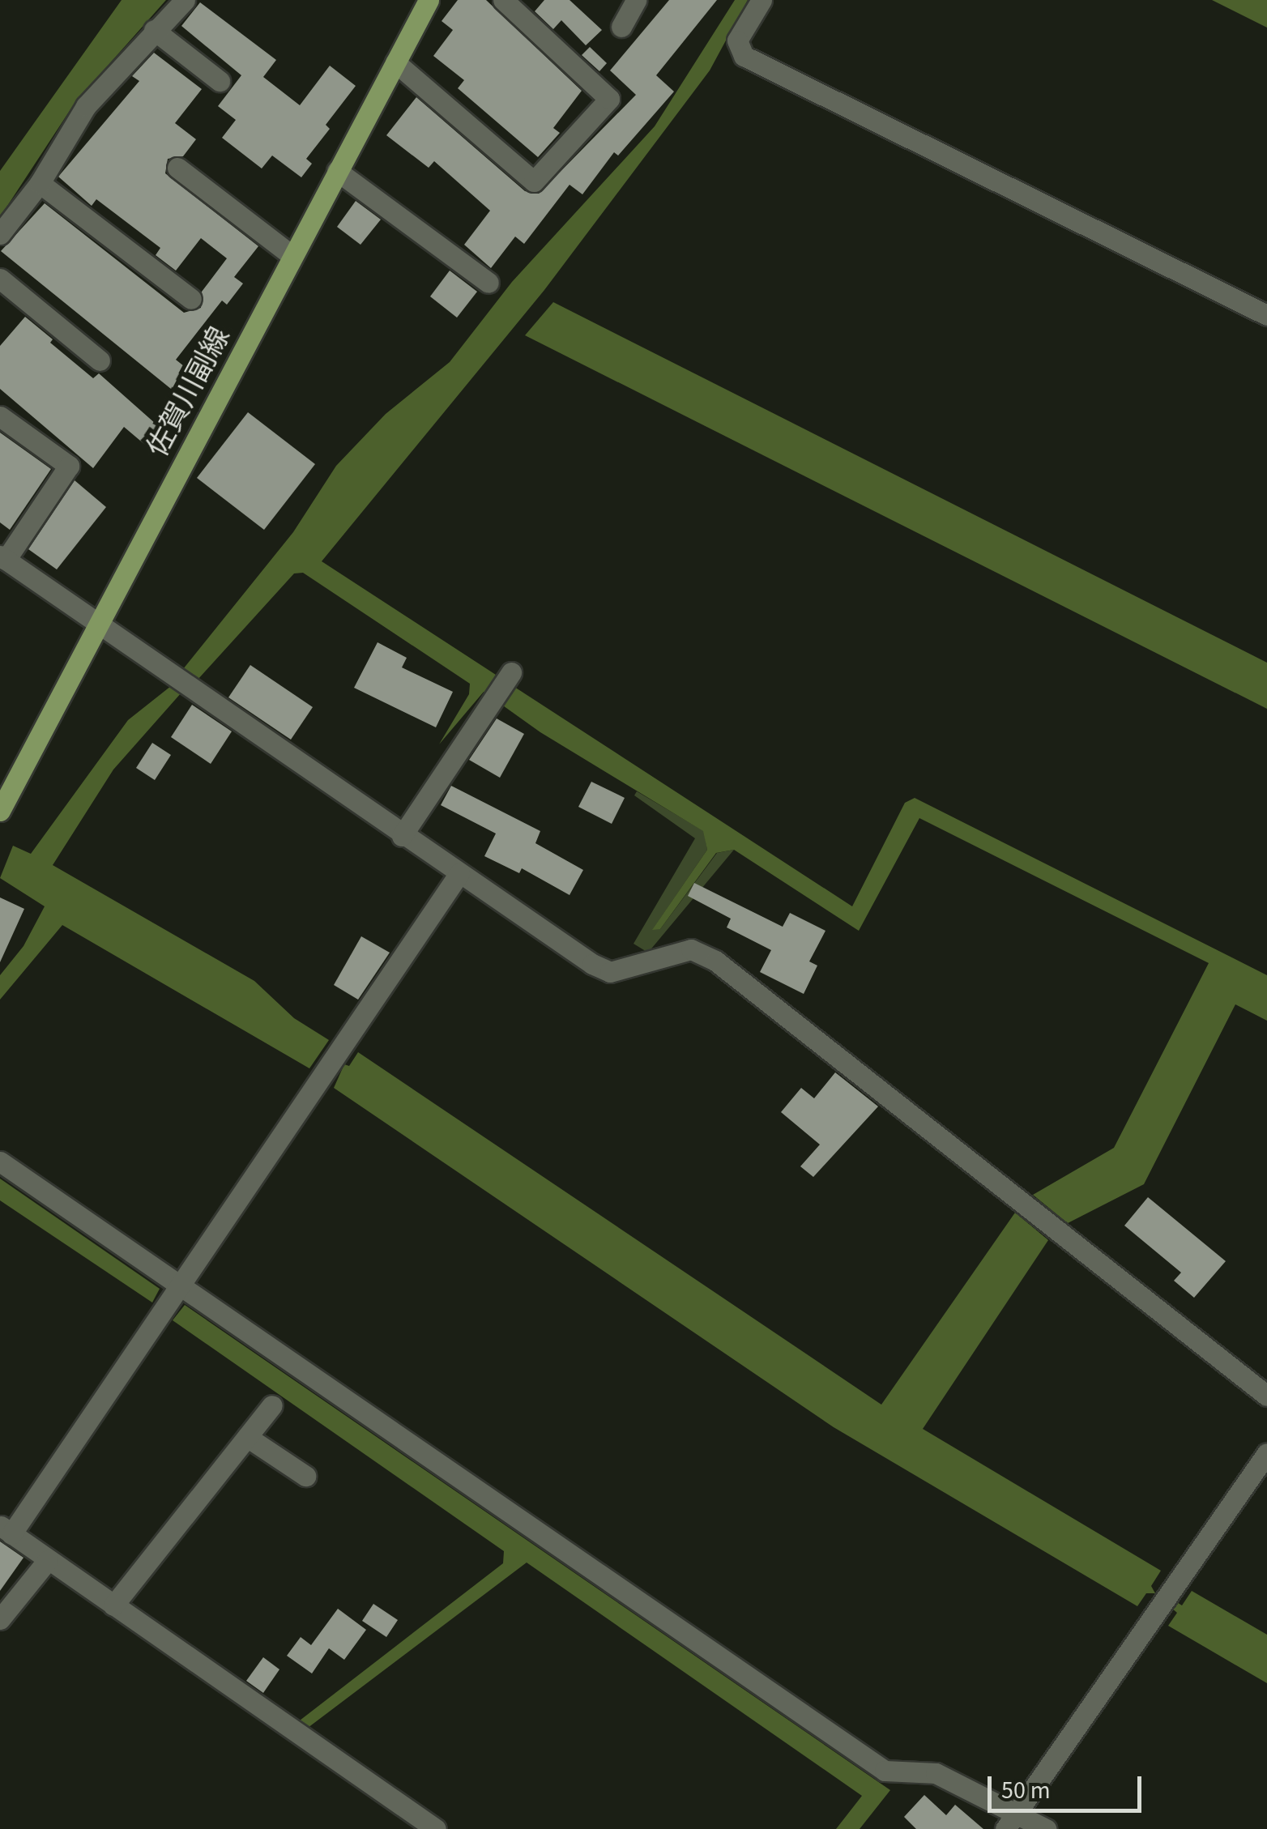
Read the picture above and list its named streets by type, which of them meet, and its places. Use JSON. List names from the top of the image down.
{
  "streets": {
    "main road": ["佐賀川副線"]
  },
  "scale_bar": "50 m"
}
